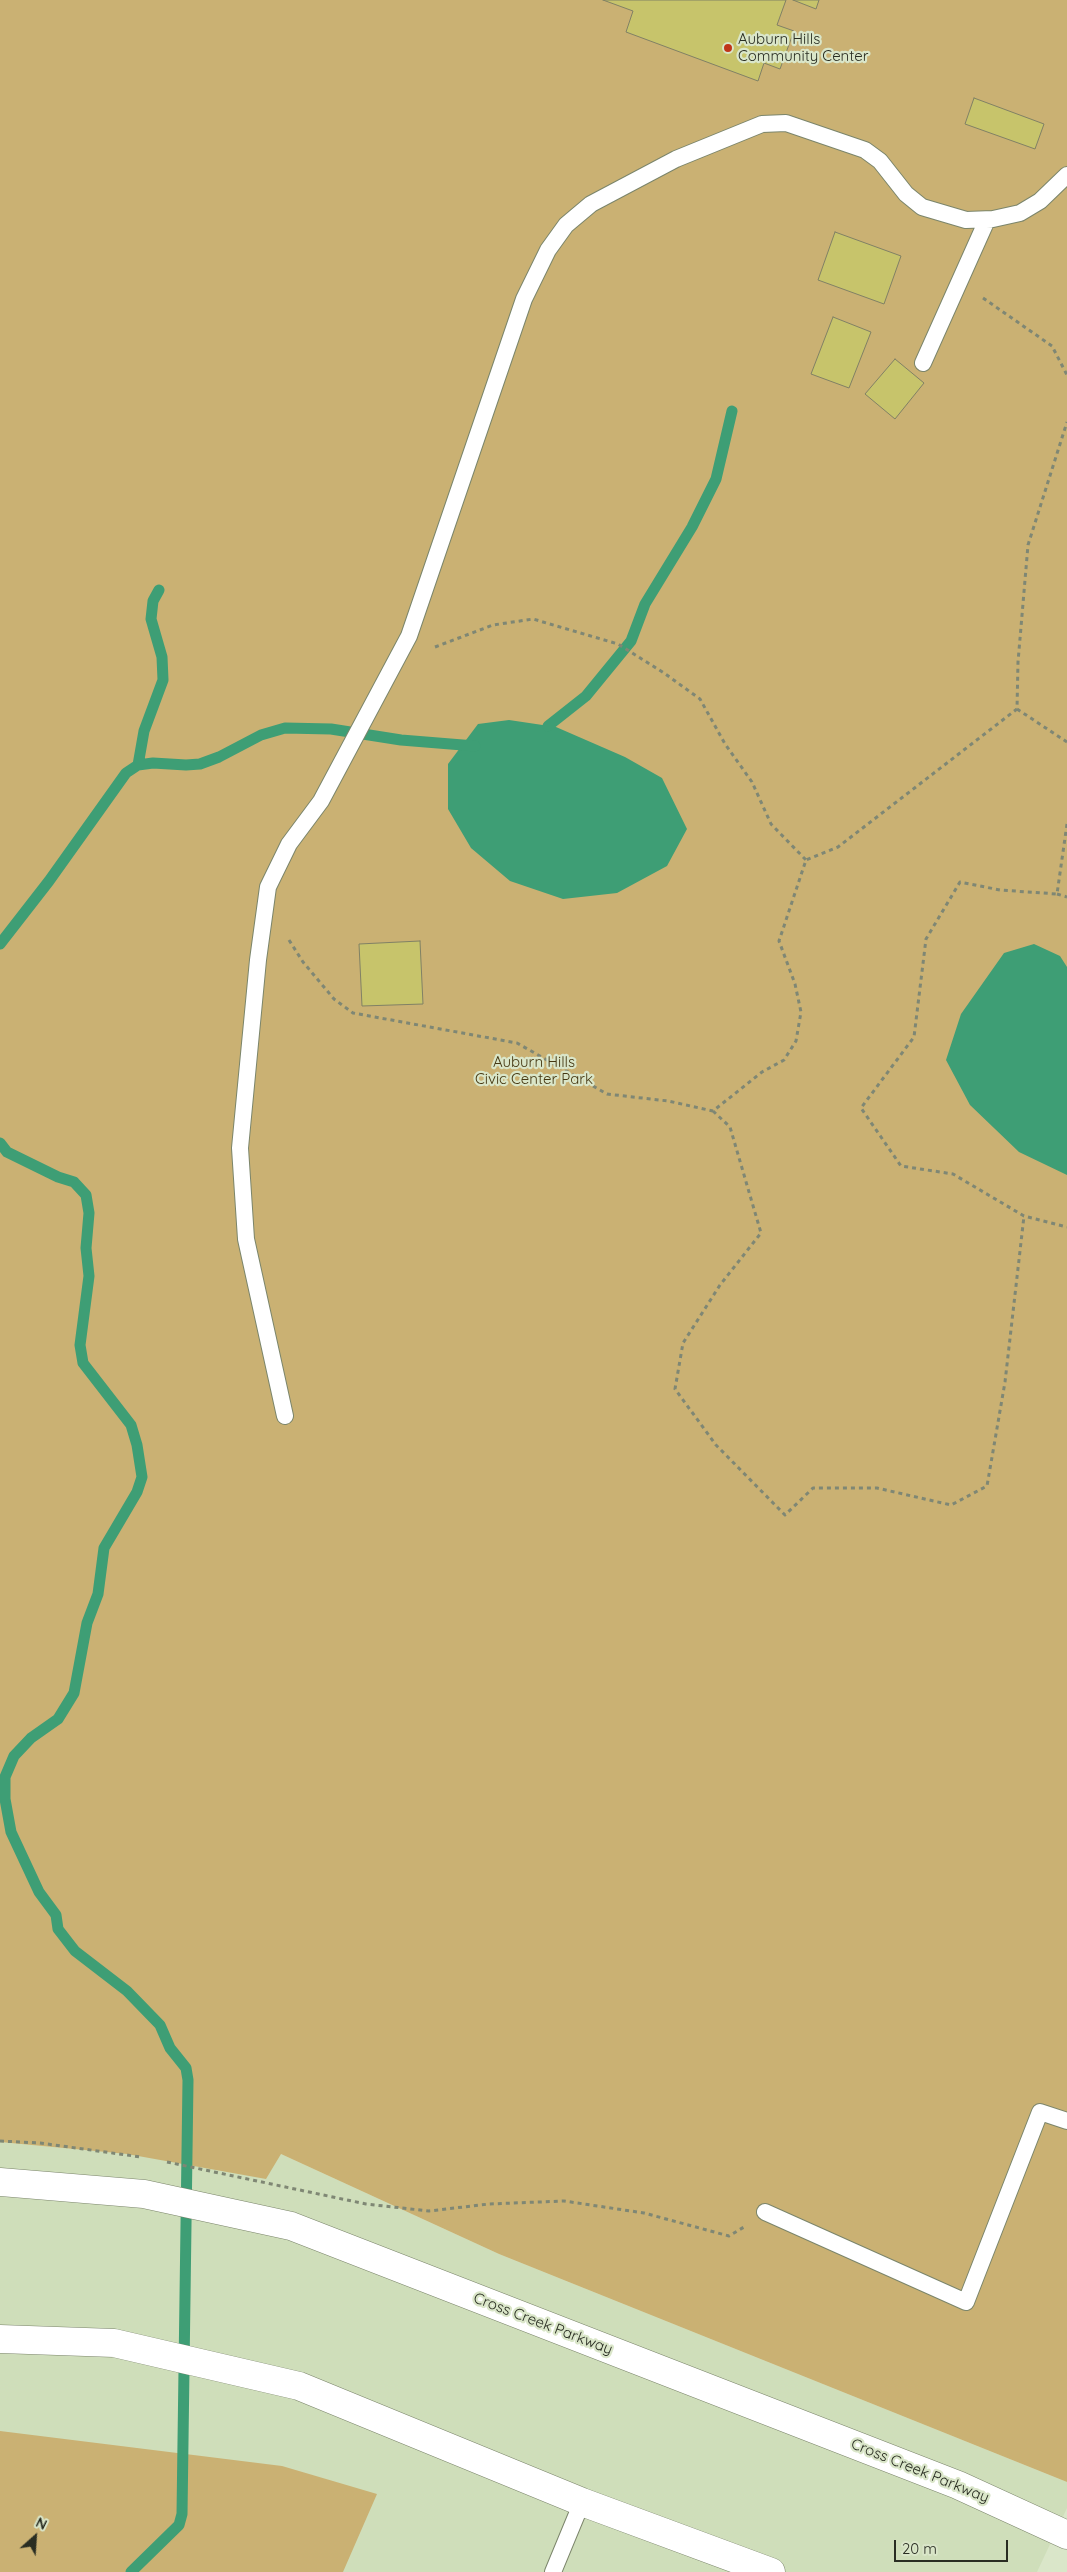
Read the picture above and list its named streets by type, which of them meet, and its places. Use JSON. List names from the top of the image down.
{
  "streets": {
    "street": ["Cross Creek Parkway"]
  },
  "parks": ["Auburn Hills Civic Center Park"],
  "places": ["Auburn Hills Community Center"],
  "scale_bar": "20 m",
  "north": "top right"
}
